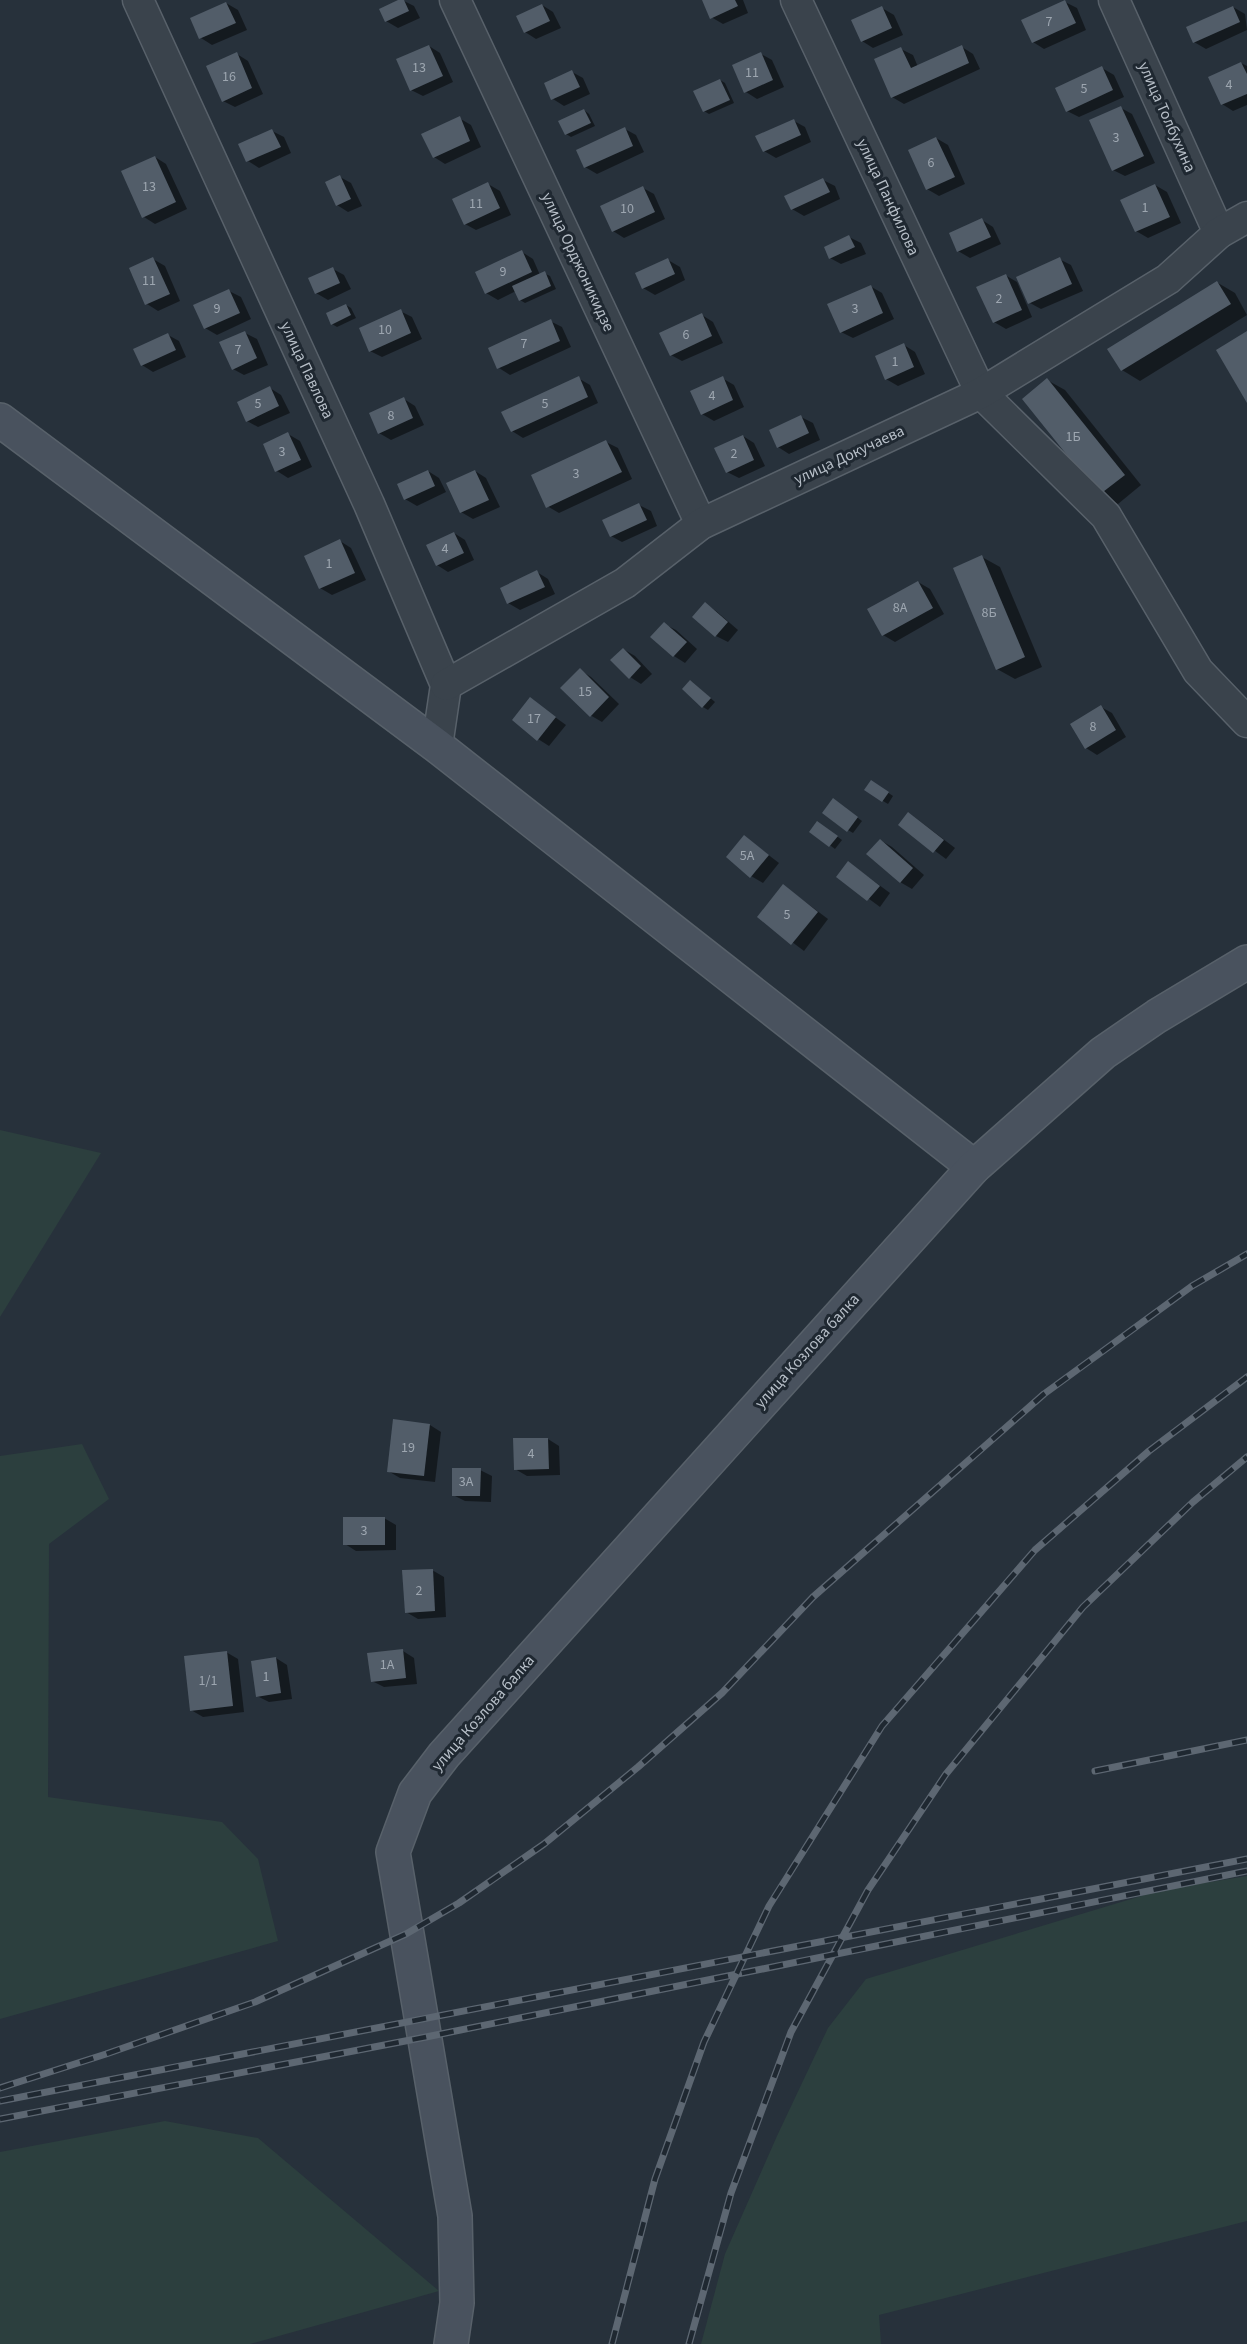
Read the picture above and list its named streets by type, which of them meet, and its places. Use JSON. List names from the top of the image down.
{
  "streets": {
    "main road": ["улица Козлова балка"],
    "street": [
      "улица Толбухина",
      "улица Панфилова",
      "улица Орджоникидзе",
      "улица Павлова",
      "улица Докучаева"
    ]
  },
  "crossings": [
    ["улица Толбухина", "улица Докучаева"],
    ["улица Панфилова", "улица Докучаева"],
    ["улица Орджоникидзе", "улица Докучаева"],
    ["улица Павлова", "улица Докучаева"]
  ],
  "house_numbers": [
    "7",
    "13",
    "11",
    "16",
    "4",
    "5",
    "3",
    "6",
    "13",
    "11",
    "1",
    "10",
    "9",
    "11",
    "2",
    "9",
    "3",
    "10",
    "6",
    "7",
    "7",
    "1",
    "4",
    "5",
    "5",
    "8",
    "1Б",
    "3",
    "2",
    "3",
    "4",
    "1",
    "8А",
    "8Б",
    "15",
    "17",
    "8",
    "5А",
    "5",
    "19",
    "4",
    "3А",
    "3",
    "2",
    "1А",
    "1",
    "1/1"
  ]
}
